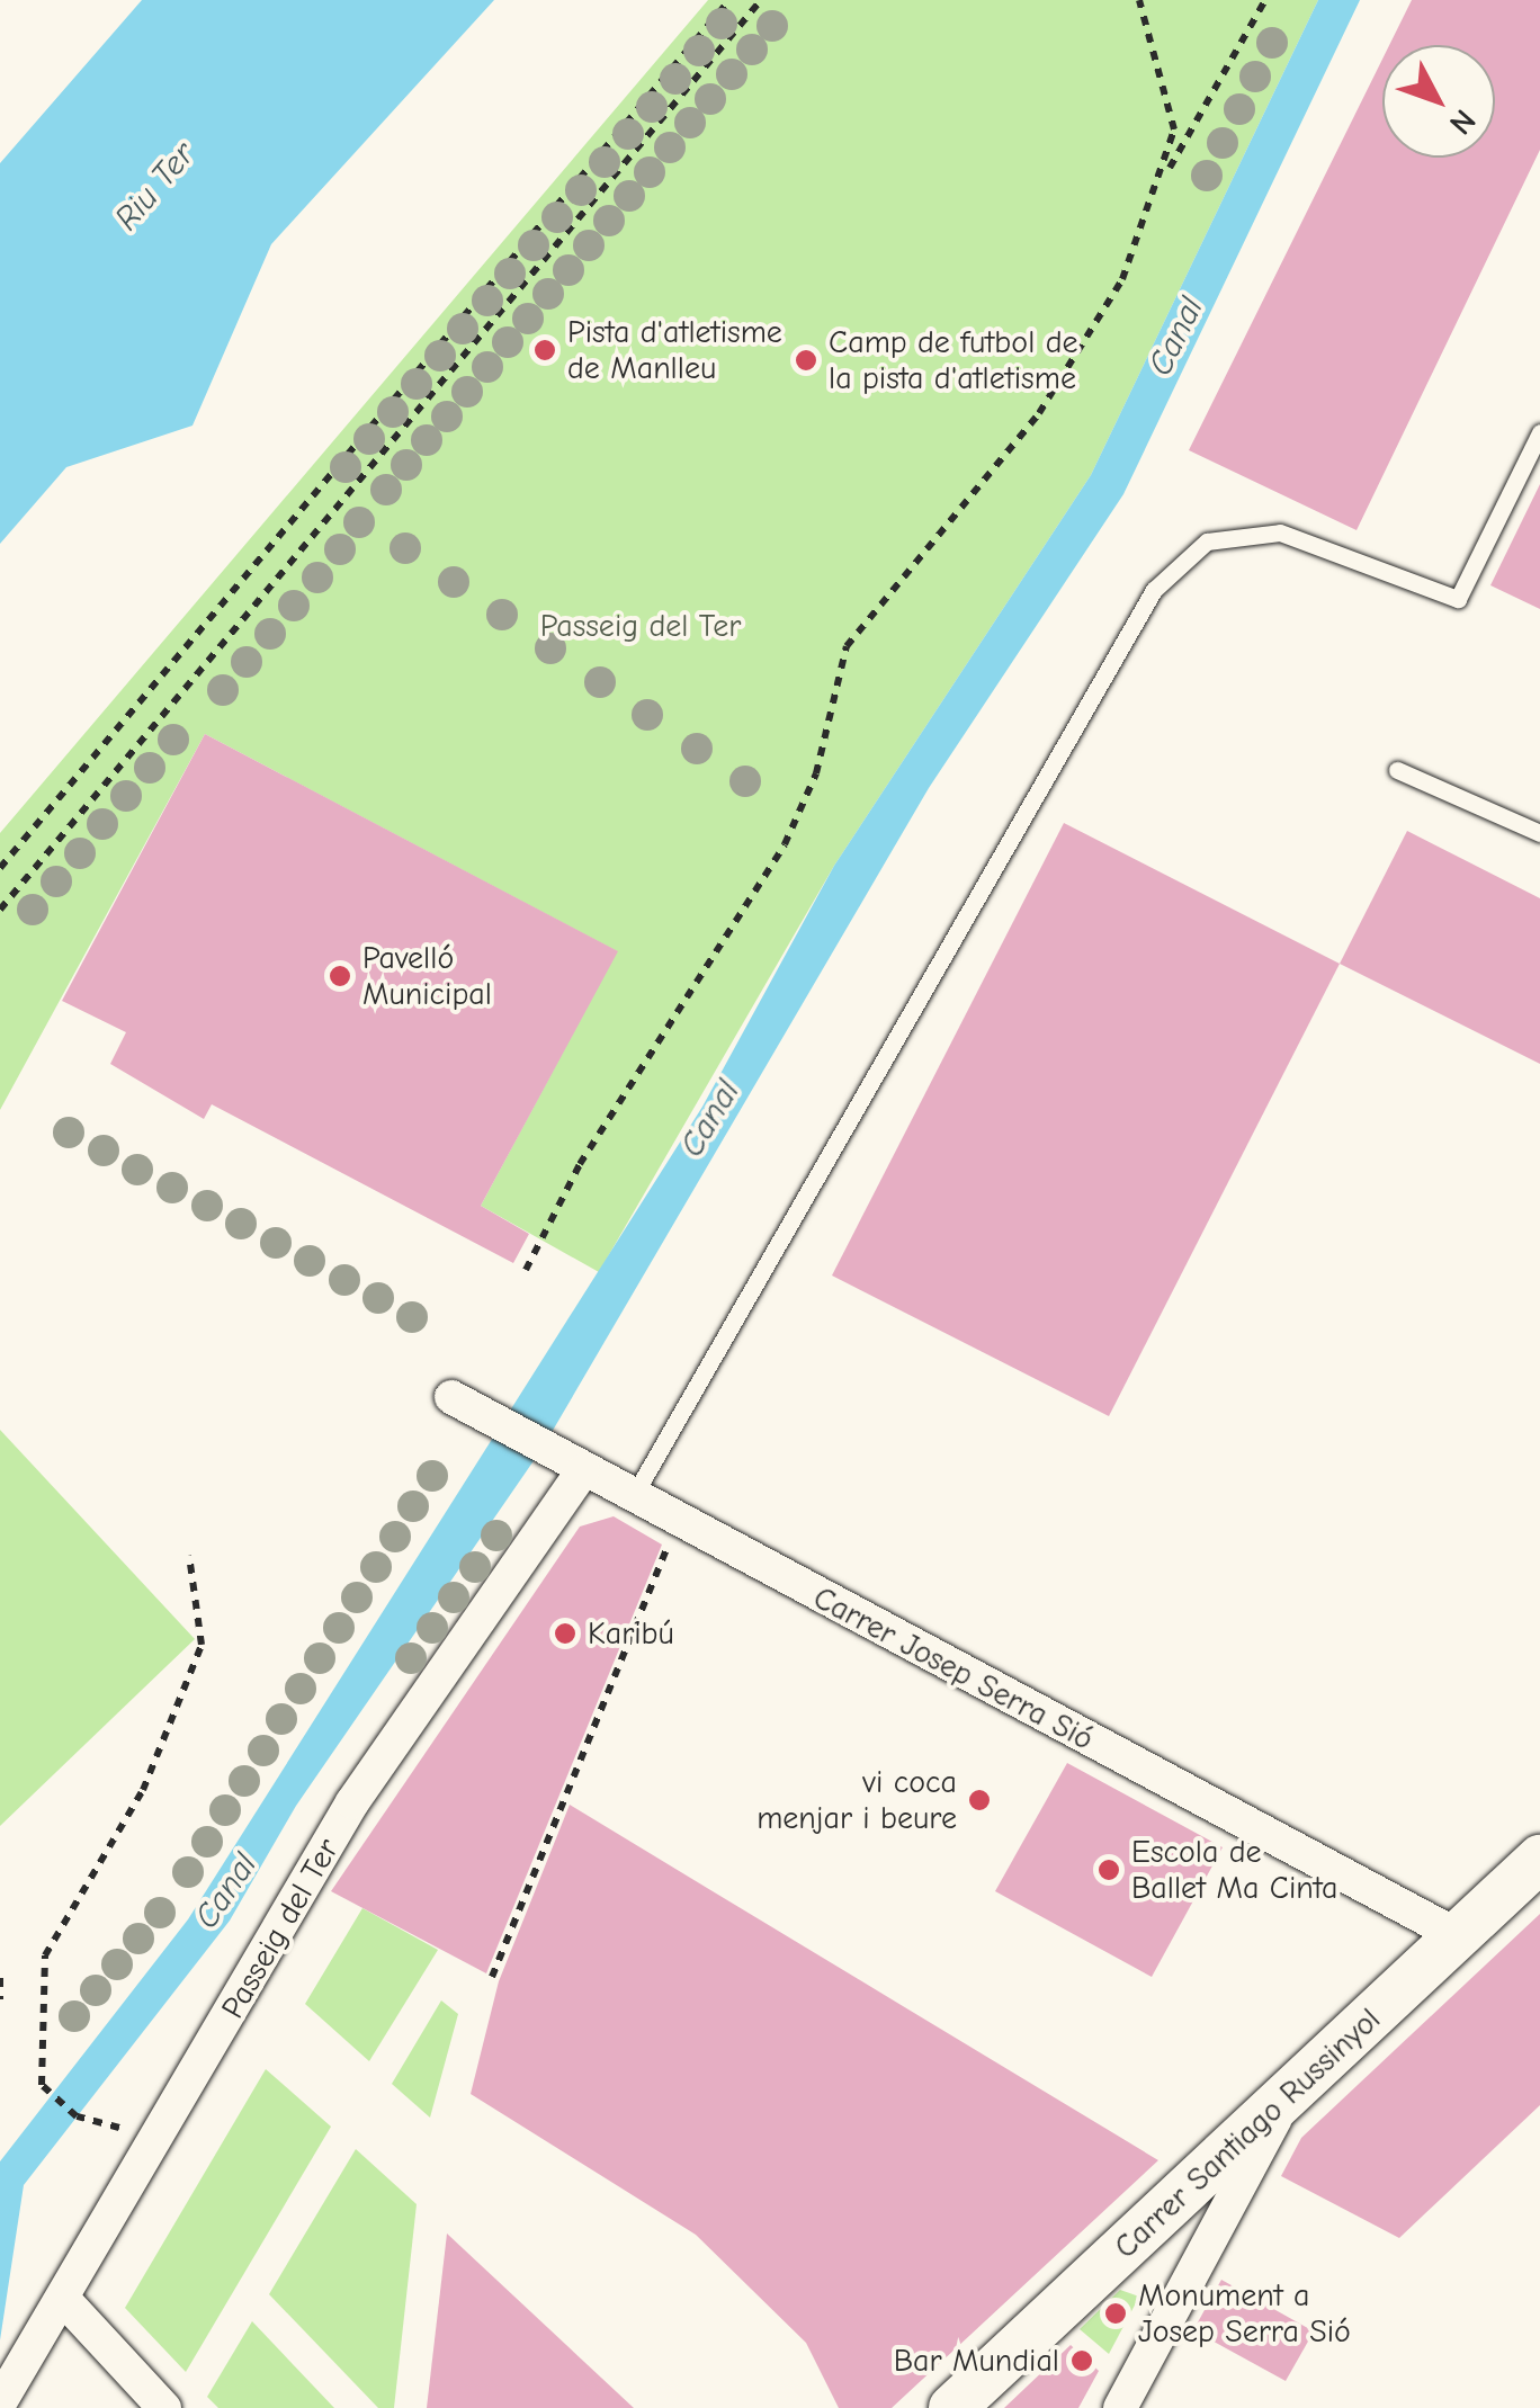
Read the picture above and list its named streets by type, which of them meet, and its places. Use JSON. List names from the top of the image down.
{
  "streets": {
    "street": ["Carrer Josep Serra Sió", "Passeig del Ter", "Carrer Santiago Russinyol"]
  },
  "crossings": [
    ["Carrer Josep Serra Sió", "Passeig del Ter"],
    ["Carrer Josep Serra Sió", "Carrer Santiago Russinyol"]
  ],
  "water": ["Riu Ter", "Canal"],
  "parks": ["Passeig del Ter"],
  "places": [
    "Pista d'atletisme de Manlleu",
    "Camp de futbol de la pista d'atletisme",
    "Pavelló Municipal",
    "Karibú",
    "vi coca menjar i beure",
    "Escola de Ballet Ma Cinta",
    "Monument a Josep Serra Sió",
    "Bar Mundial"
  ],
  "north": "bottom right"
}
